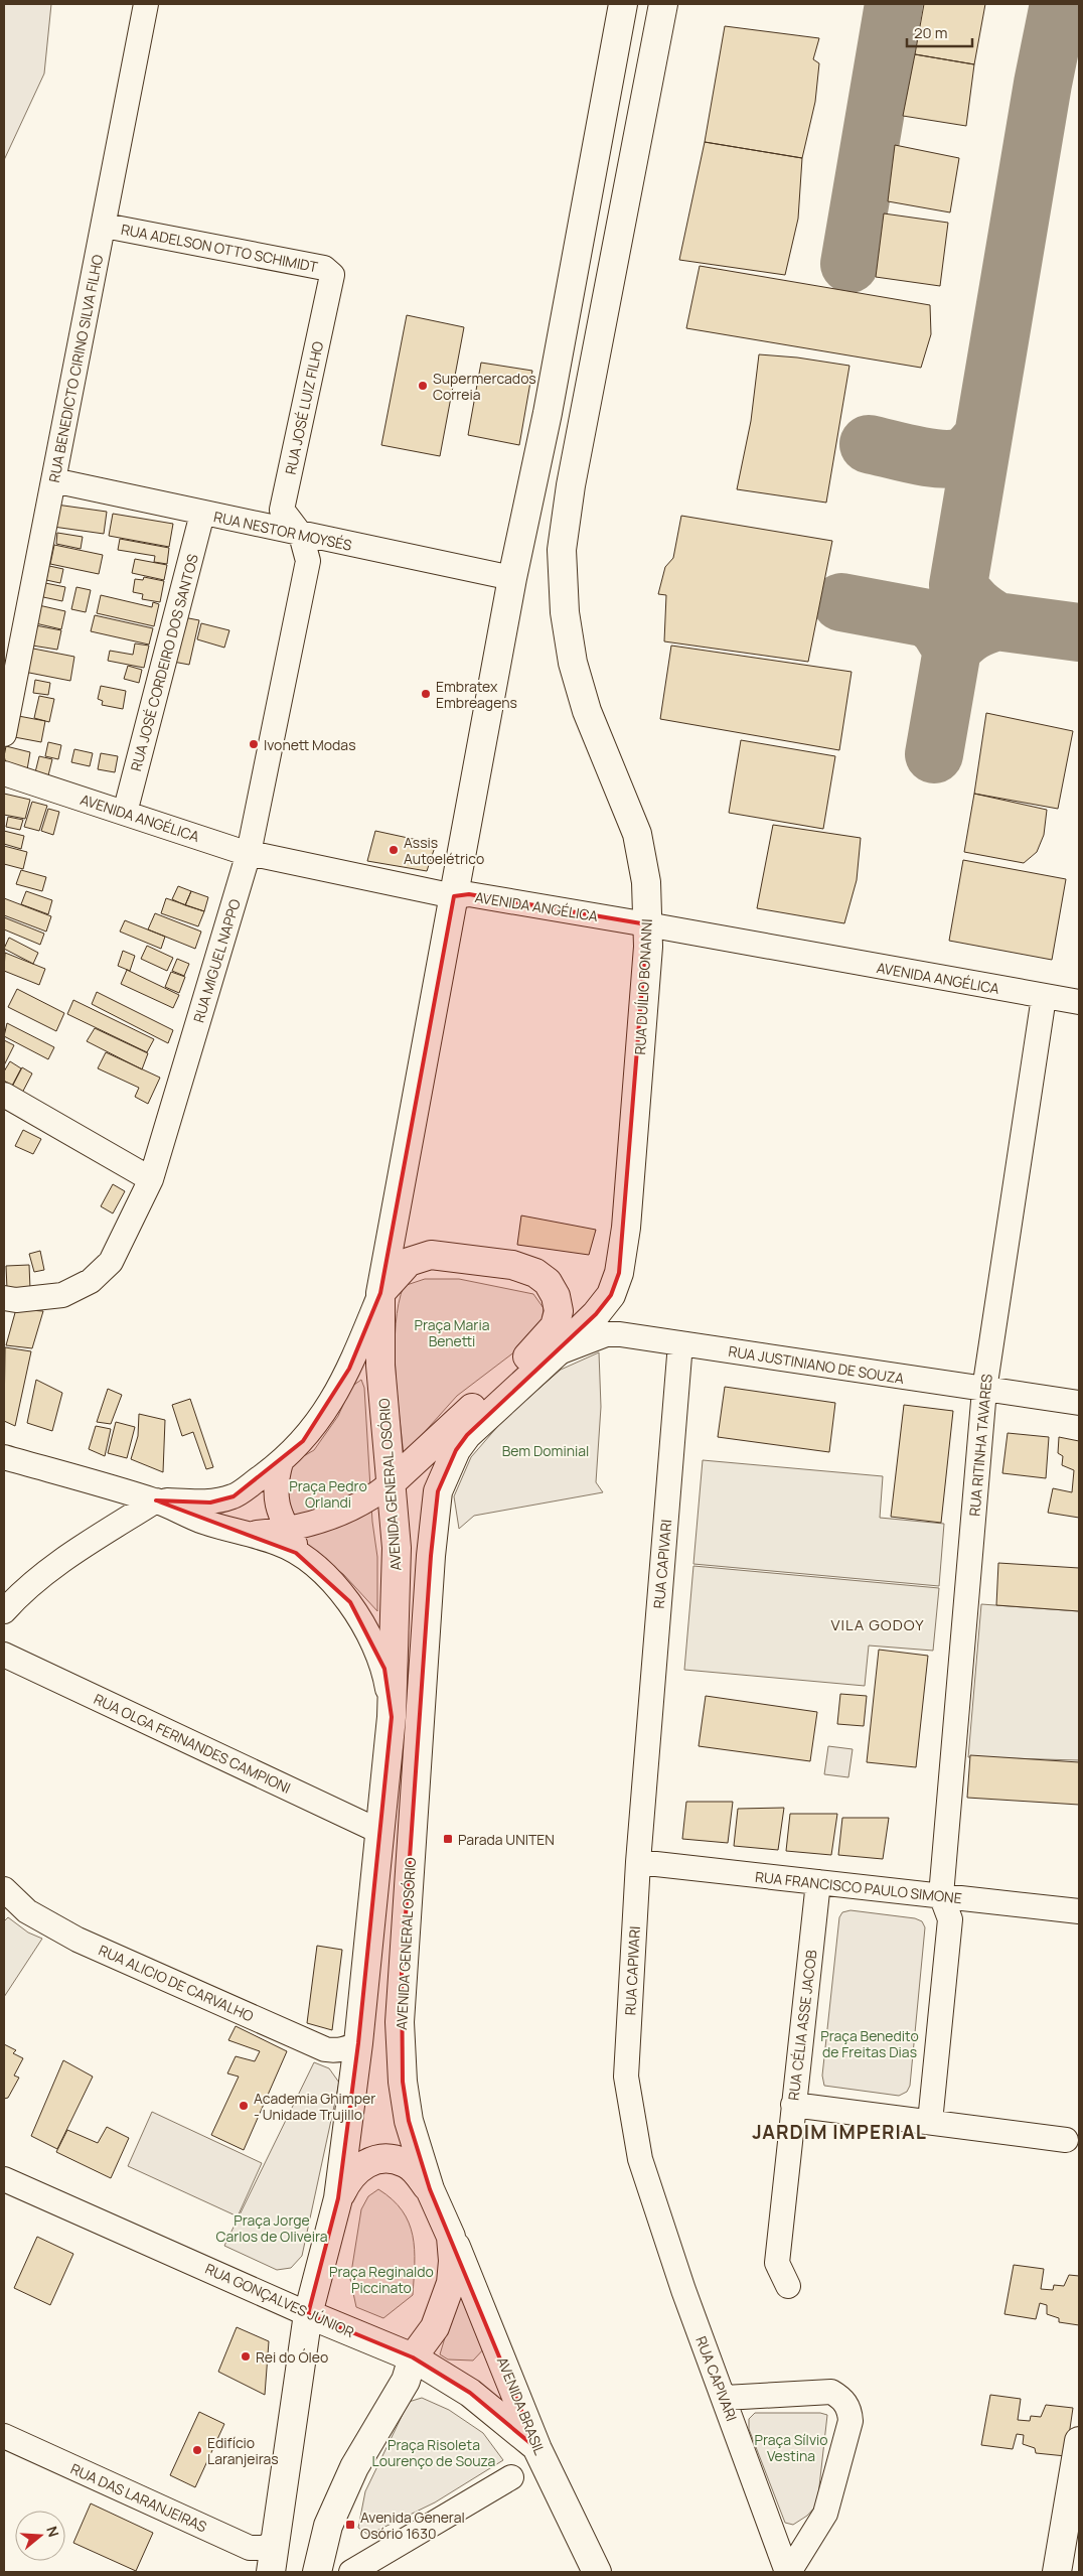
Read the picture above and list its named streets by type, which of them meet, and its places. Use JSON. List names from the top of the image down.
{
  "streets": {
    "main road": [
      "RUA DUÍLIO BONANNI",
      "AVENIDA GENERAL OSÓRIO",
      "RUA GONÇALVES JÚNIOR",
      "AVENIDA BRASIL"
    ],
    "street": [
      "RUA ADELSON OTTO SCHIMIDT",
      "RUA BENEDICTO CIRINO SILVA FILHO",
      "RUA JOSÉ LUIZ FILHO",
      "RUA NESTOR MOYSÉS",
      "RUA JOSÉ CORDEIRO DOS SANTOS",
      "AVENIDA ANGÉLICA",
      "RUA MIGUEL NAPPO",
      "RUA JUSTINIANO DE SOUZA",
      "RUA RITINHA TAVARES",
      "RUA CAPIVARI",
      "RUA OLGA FERNANDES CAMPIONI",
      "RUA FRANCISCO PAULO SIMONE",
      "RUA ALICIO DE CARVALHO",
      "RUA CÉLIA ASSE JACOB",
      "RUA DAS LARANJEIRAS"
    ]
  },
  "crossings": [
    ["RUA ADELSON OTTO SCHIMIDT", "RUA BENEDICTO CIRINO SILVA FILHO"],
    ["RUA ADELSON OTTO SCHIMIDT", "RUA JOSÉ LUIZ FILHO"],
    ["RUA BENEDICTO CIRINO SILVA FILHO", "RUA NESTOR MOYSÉS"],
    ["RUA JOSÉ LUIZ FILHO", "RUA NESTOR MOYSÉS"],
    ["RUA JOSÉ LUIZ FILHO", "RUA MIGUEL NAPPO"],
    ["RUA NESTOR MOYSÉS", "RUA JOSÉ CORDEIRO DOS SANTOS"],
    ["RUA NESTOR MOYSÉS", "RUA MIGUEL NAPPO"],
    ["RUA NESTOR MOYSÉS", "AVENIDA GENERAL OSÓRIO"],
    ["RUA JOSÉ CORDEIRO DOS SANTOS", "AVENIDA ANGÉLICA"],
    ["AVENIDA ANGÉLICA", "RUA MIGUEL NAPPO"],
    ["AVENIDA ANGÉLICA", "RUA DUÍLIO BONANNI"],
    ["AVENIDA ANGÉLICA", "RUA RITINHA TAVARES"],
    ["AVENIDA ANGÉLICA", "AVENIDA GENERAL OSÓRIO"],
    ["RUA DUÍLIO BONANNI", "RUA JUSTINIANO DE SOUZA"],
    ["RUA DUÍLIO BONANNI", "AVENIDA GENERAL OSÓRIO"],
    ["RUA JUSTINIANO DE SOUZA", "RUA RITINHA TAVARES"],
    ["RUA JUSTINIANO DE SOUZA", "AVENIDA GENERAL OSÓRIO"],
    ["RUA JUSTINIANO DE SOUZA", "RUA CAPIVARI"],
    ["RUA RITINHA TAVARES", "RUA FRANCISCO PAULO SIMONE"],
    ["AVENIDA GENERAL OSÓRIO", "RUA OLGA FERNANDES CAMPIONI"],
    ["AVENIDA GENERAL OSÓRIO", "RUA ALICIO DE CARVALHO"],
    ["AVENIDA GENERAL OSÓRIO", "RUA GONÇALVES JÚNIOR"],
    ["AVENIDA GENERAL OSÓRIO", "AVENIDA BRASIL"],
    ["AVENIDA GENERAL OSÓRIO", "RUA DAS LARANJEIRAS"],
    ["RUA CAPIVARI", "RUA FRANCISCO PAULO SIMONE"],
    ["RUA FRANCISCO PAULO SIMONE", "RUA CÉLIA ASSE JACOB"],
    ["RUA GONÇALVES JÚNIOR", "AVENIDA BRASIL"]
  ],
  "districts": ["VILA GODOY", "JARDIM IMPERIAL"],
  "parks": [
    "Praça Maria Benetti",
    "Bem Dominial",
    "Praça Pedro Orlandi",
    "Praça Benedito de Freitas Dias",
    "Praça Jorge Carlos de Oliveira",
    "Praça Reginaldo Piccinato",
    "Praça Sílvio Vestina",
    "Praça Risoleta Lourenço de Souza"
  ],
  "places": {
    "other": [
      "Supermercados Correia",
      "Embratex Embreagens",
      "Ivonett Modas",
      "Assis Autoelétrico",
      "Academia Ghimper - Unidade Trujillo",
      "Rei do Óleo",
      "Edifício Laranjeiras"
    ],
    "transit": ["Parada UNITEN", "Avenida General Osório 1630"]
  },
  "scale_bar": "20 m",
  "north": "right"
}
